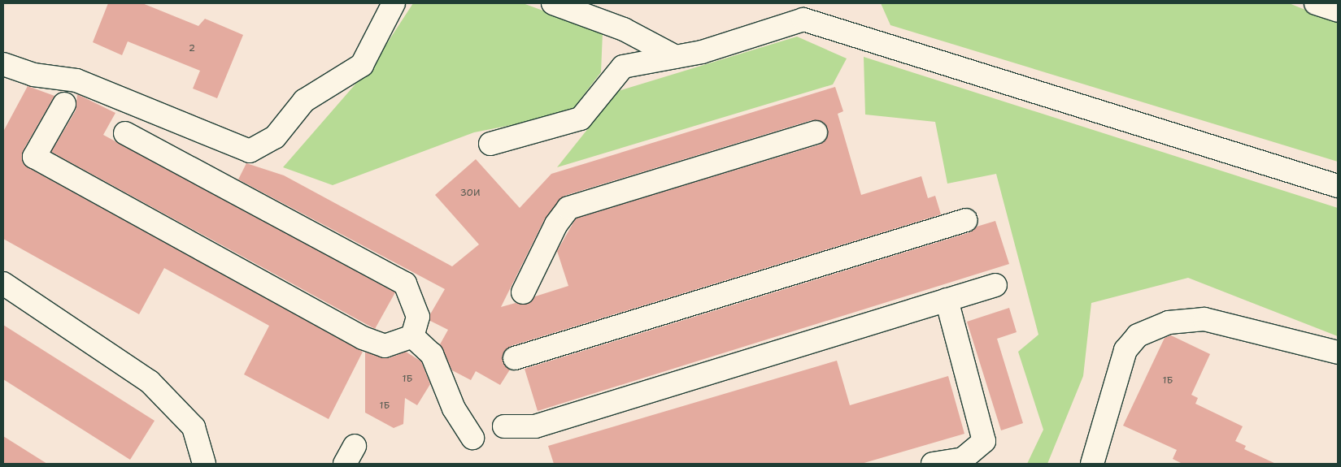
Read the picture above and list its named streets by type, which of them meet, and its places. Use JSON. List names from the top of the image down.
{
  "house_numbers": [
    "2",
    "30И",
    "1Б",
    "1Б",
    "1Б"
  ]
}
